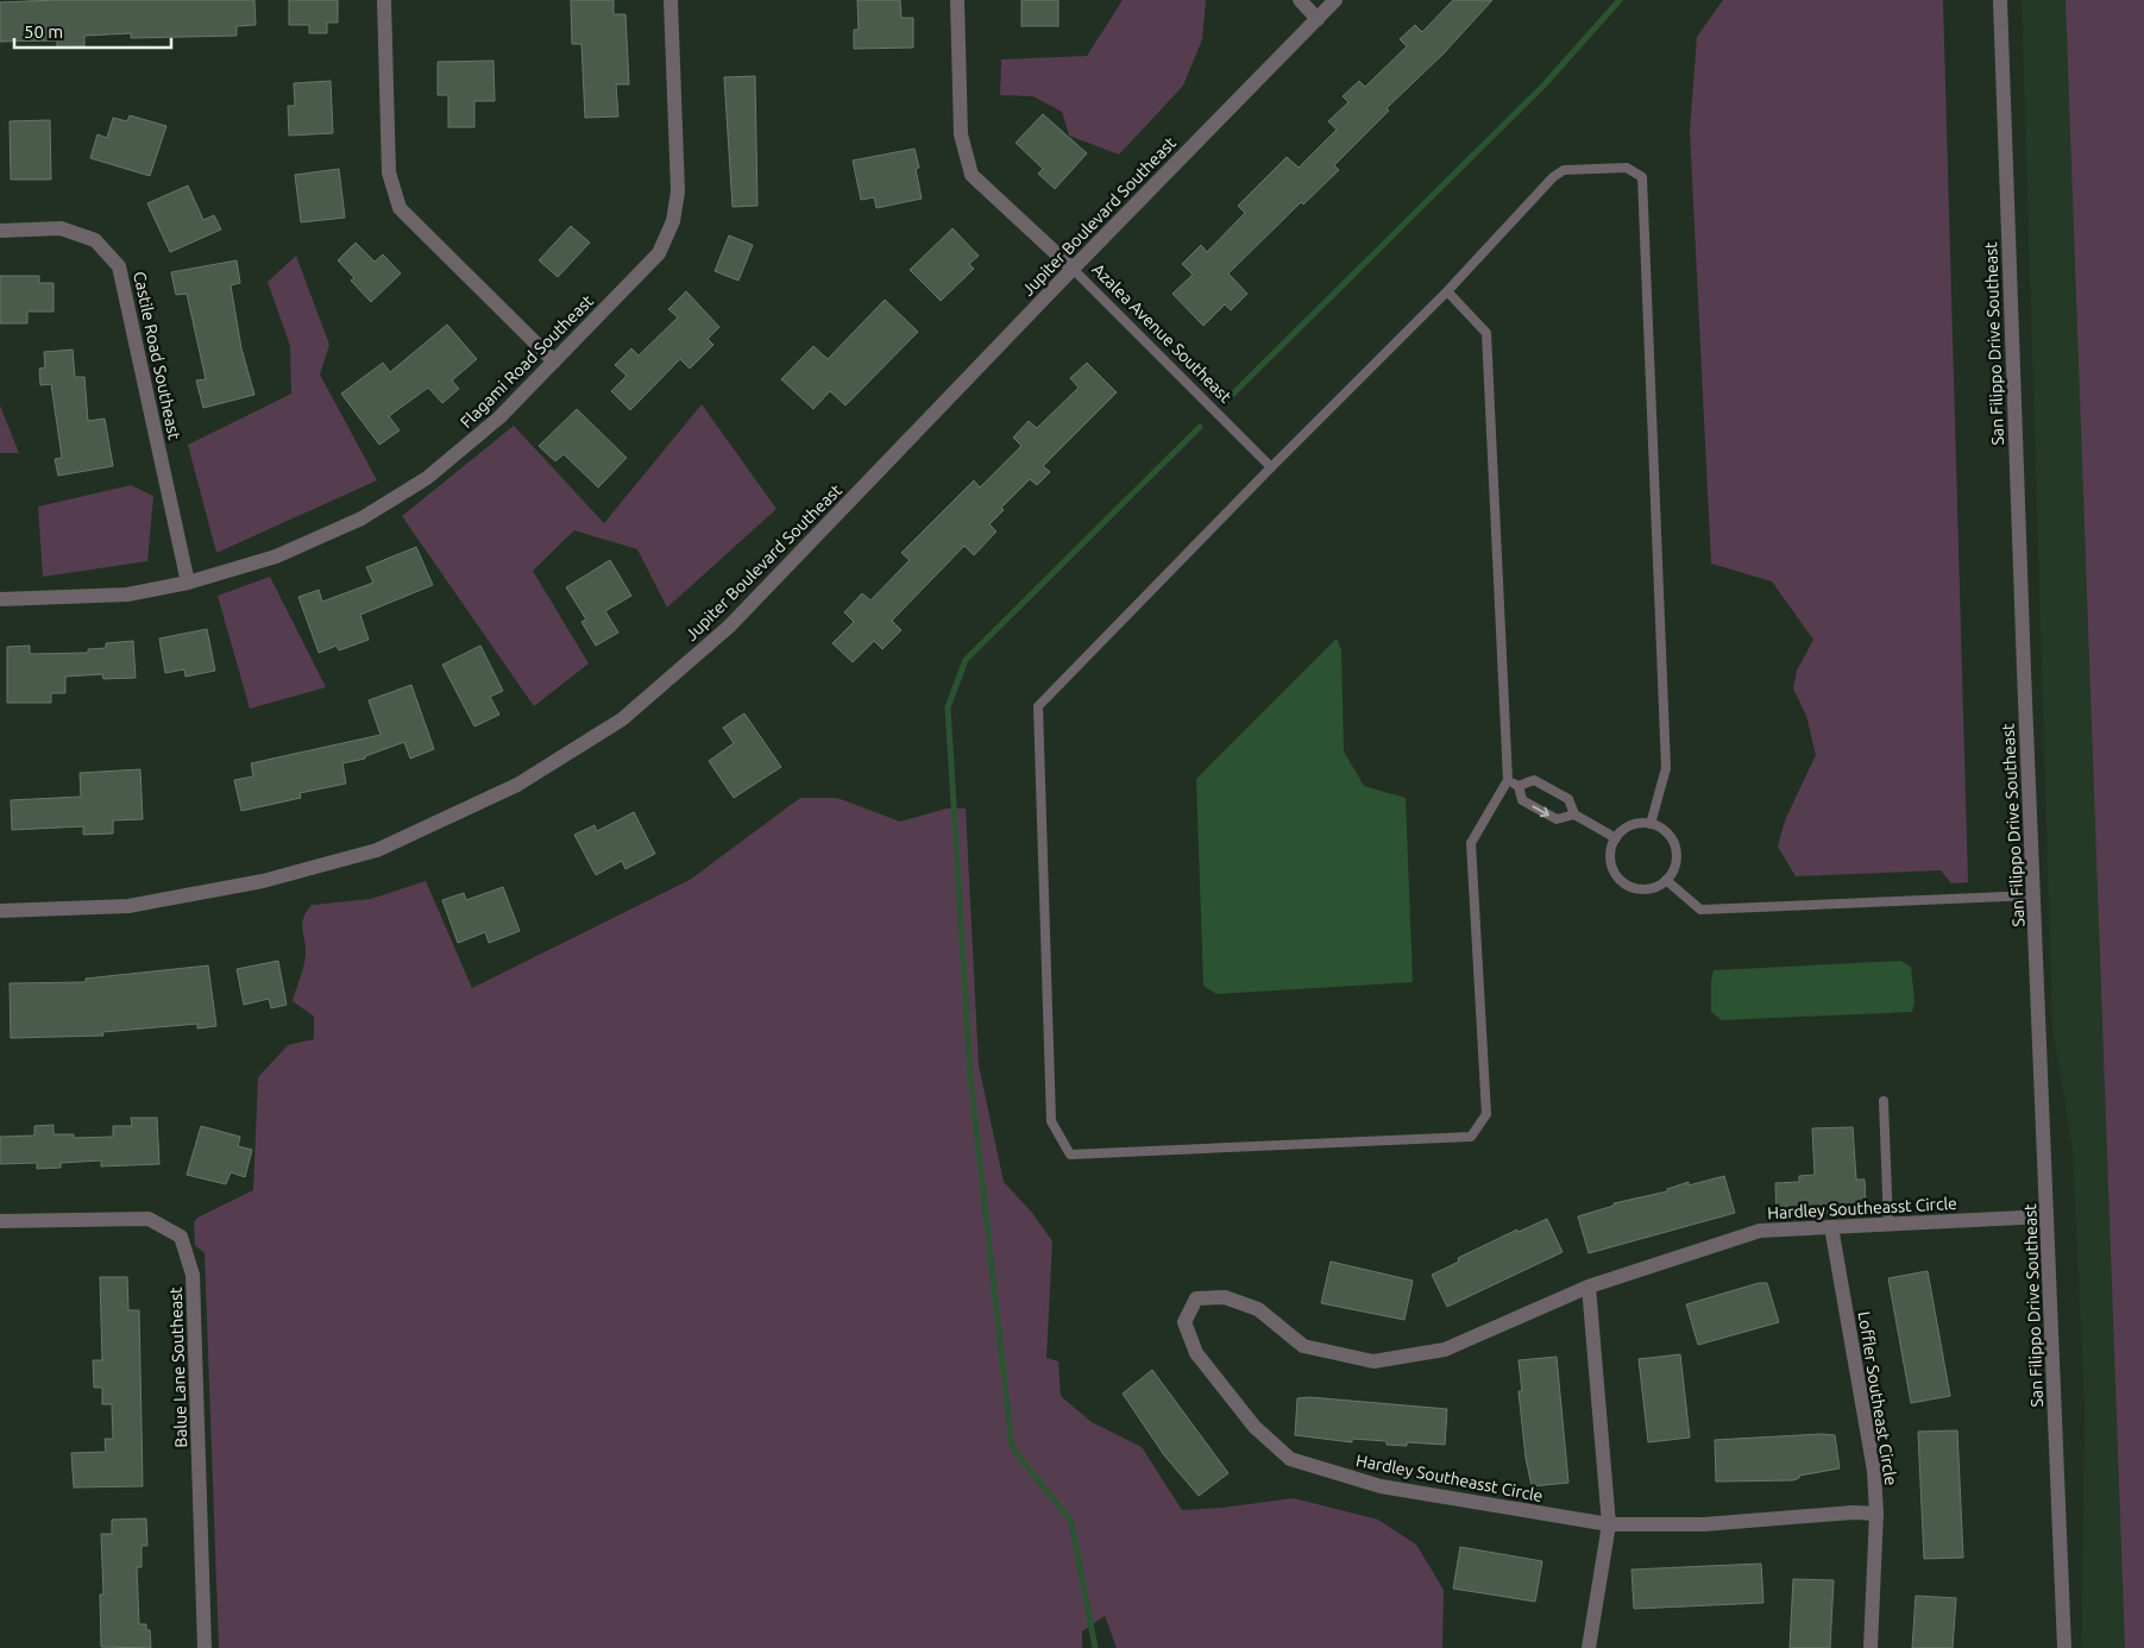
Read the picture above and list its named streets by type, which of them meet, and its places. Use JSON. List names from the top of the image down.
{
  "streets": {
    "street": [
      "Jupiter Boulevard Southeast",
      "Azalea Avenue Southeast",
      "San Filippo Drive Southeast",
      "Castile Road Southeast",
      "Flagami Road Southeast",
      "Hardley Southeasst Circle",
      "Balue Lane Southeast",
      "Loffler Southeast Circle"
    ]
  },
  "crossings": [
    ["Jupiter Boulevard Southeast", "Azalea Avenue Southeast"],
    ["San Filippo Drive Southeast", "Hardley Southeasst Circle"],
    ["Castile Road Southeast", "Flagami Road Southeast"],
    ["Hardley Southeasst Circle", "Loffler Southeast Circle"]
  ],
  "scale_bar": "50 m"
}
